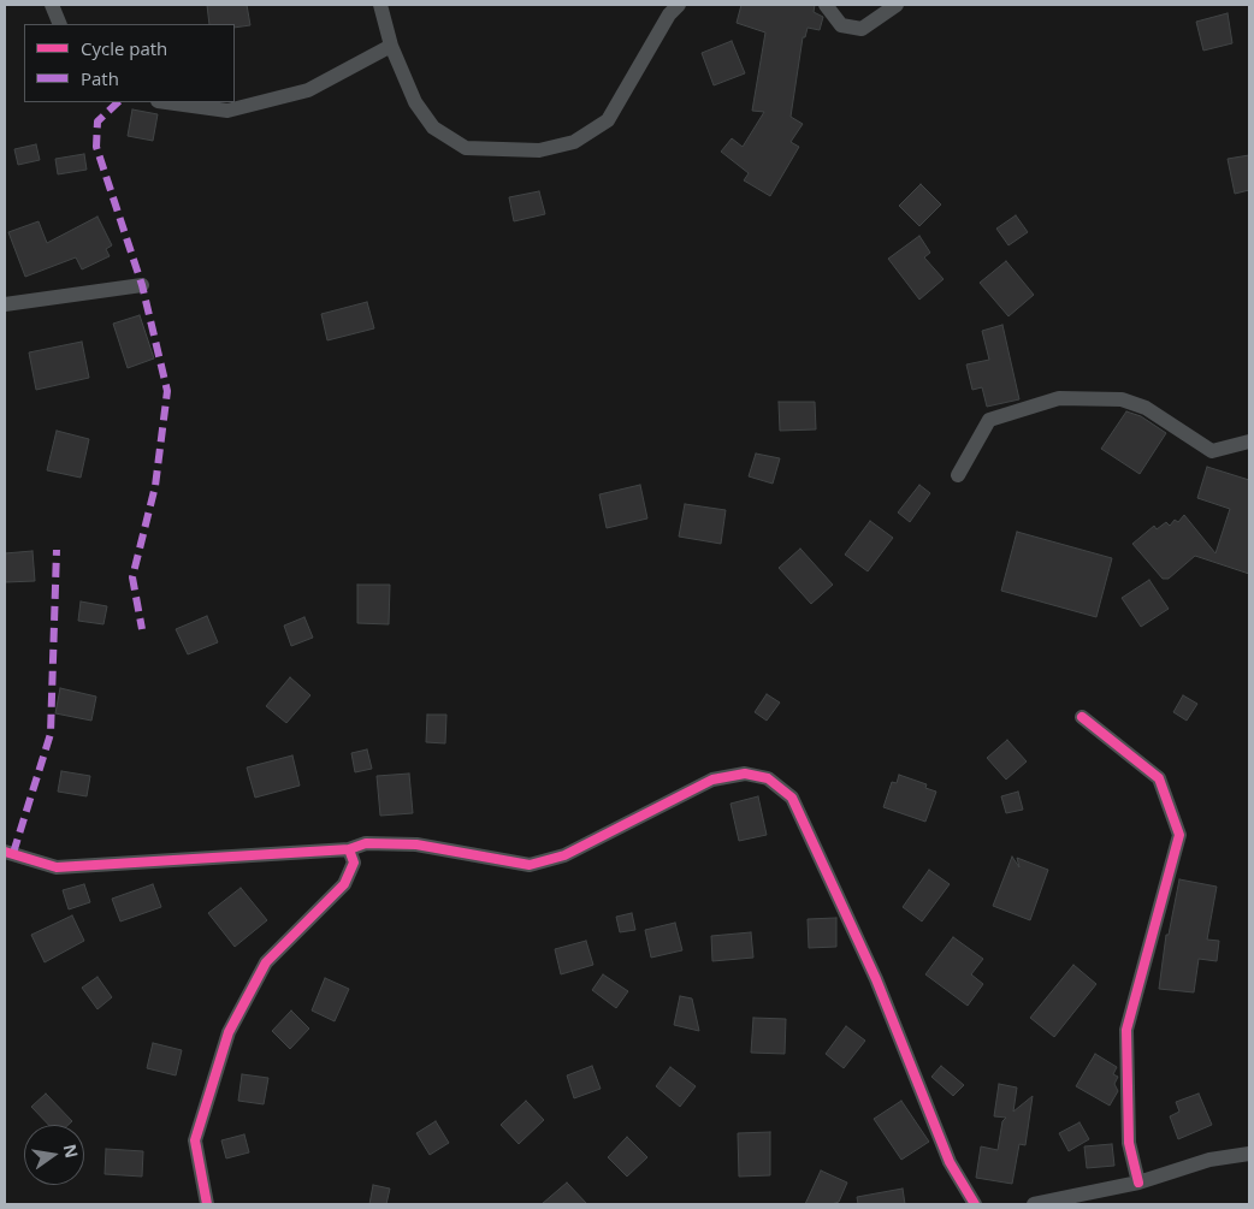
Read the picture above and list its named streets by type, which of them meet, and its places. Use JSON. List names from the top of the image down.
{
  "legend": ["Cycle path", "Path"],
  "north": "right"
}
